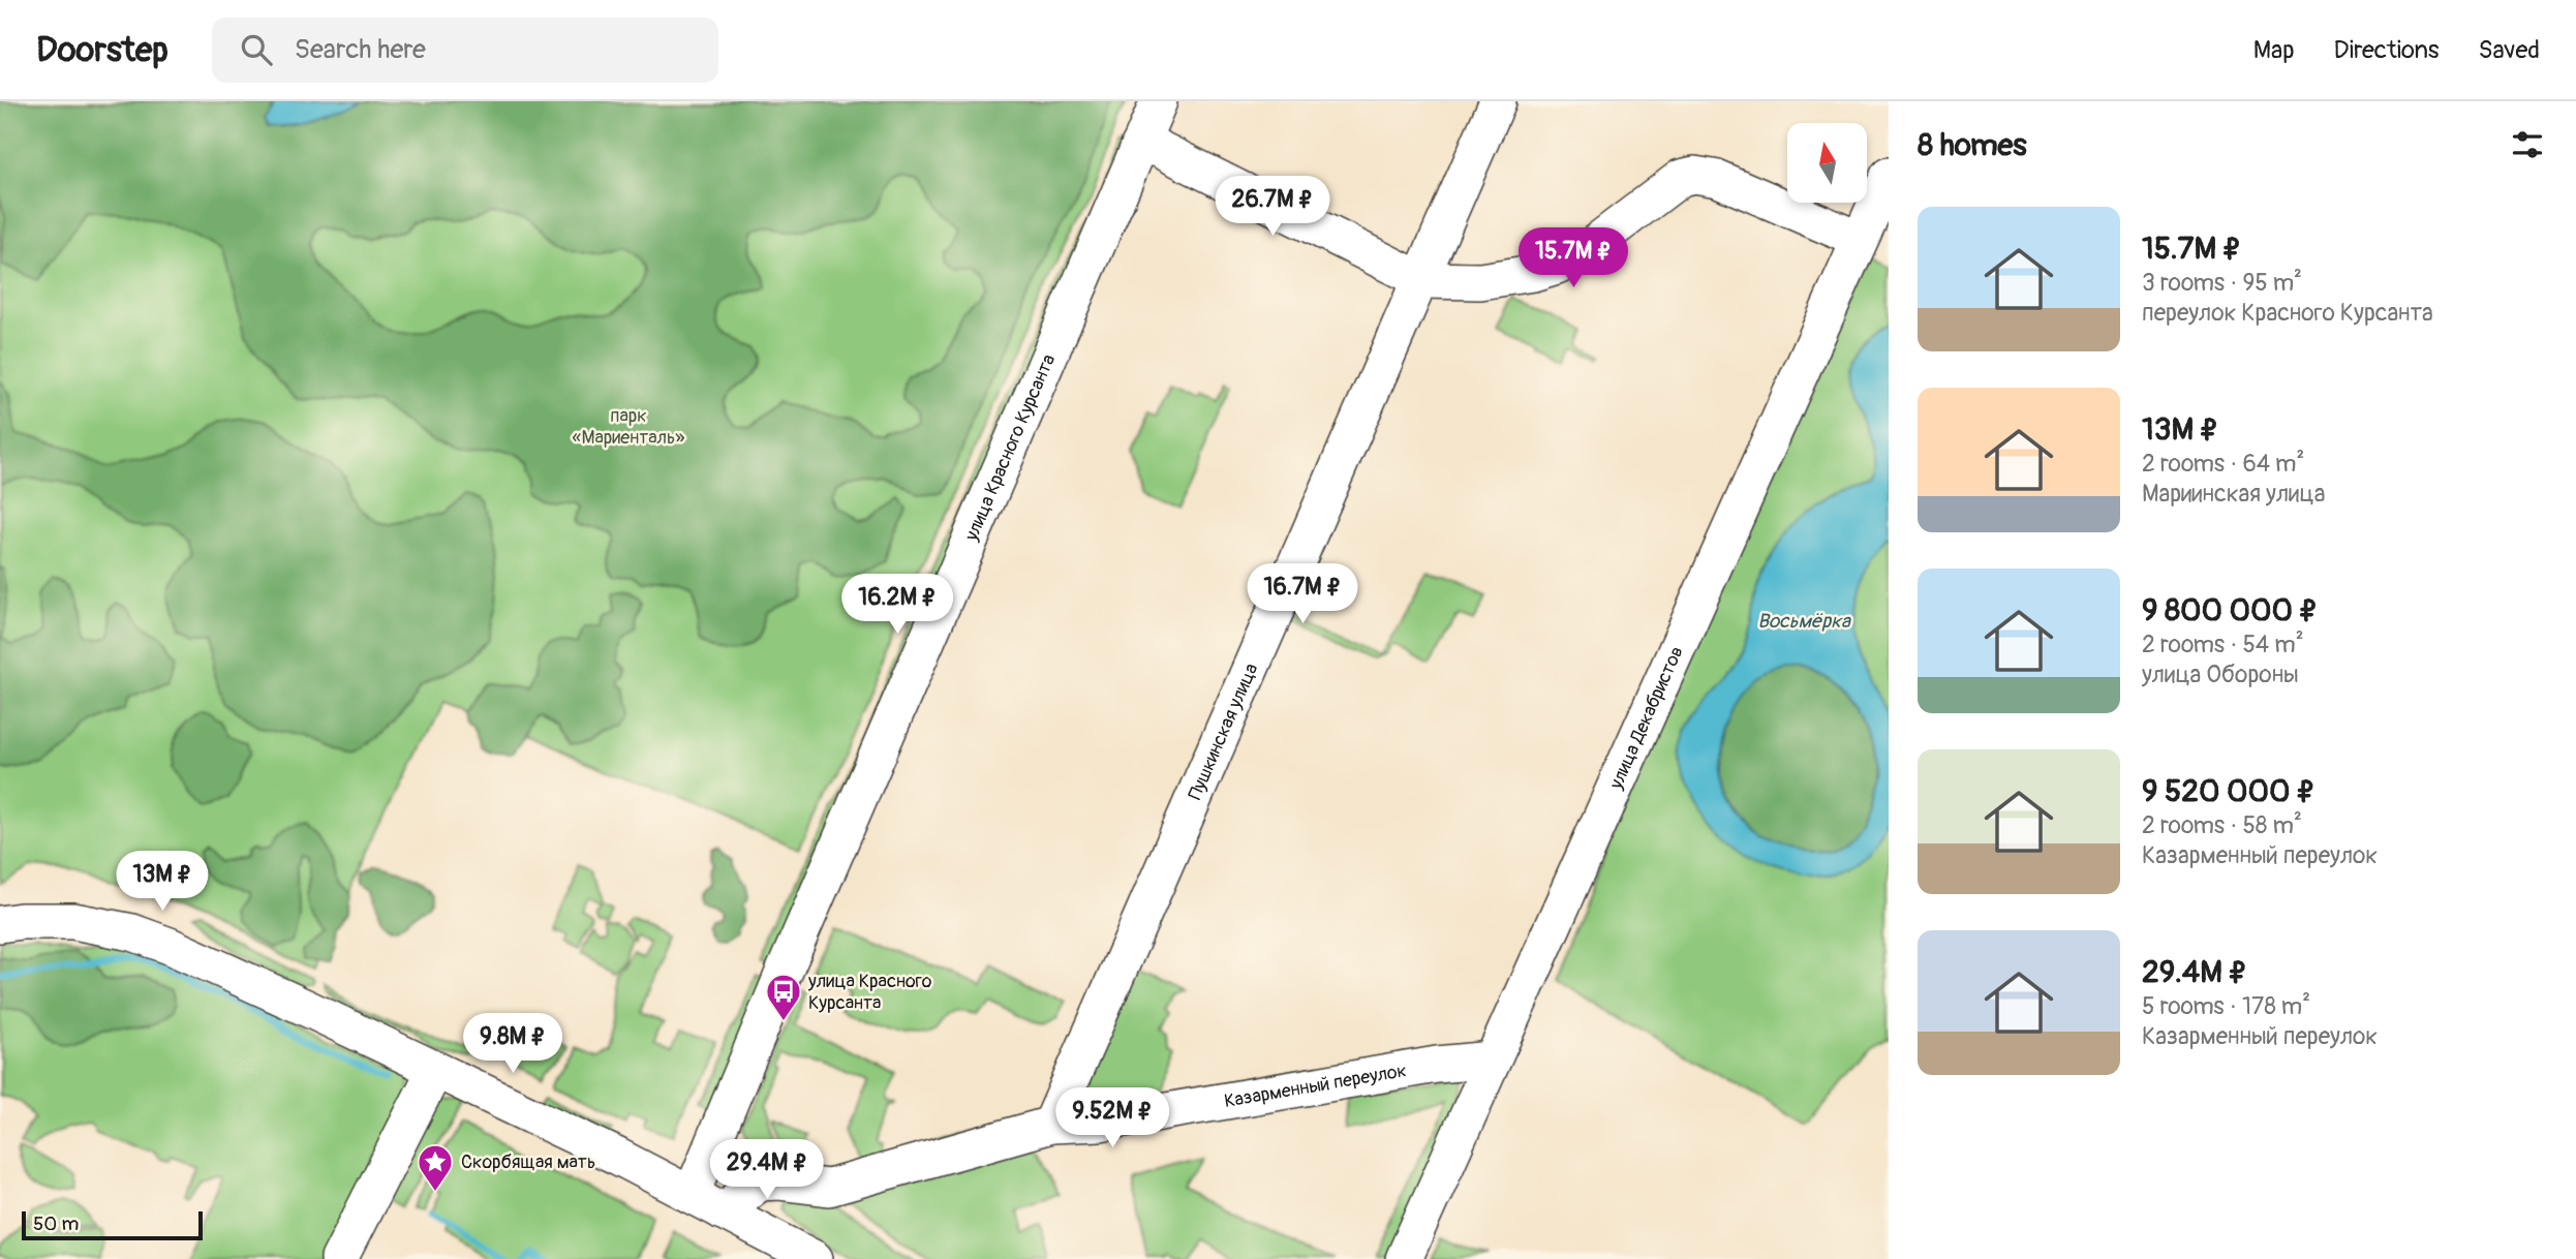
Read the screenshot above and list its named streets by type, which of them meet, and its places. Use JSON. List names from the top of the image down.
{
  "streets": {
    "street": [
      "улица Красного Курсанта",
      "улица Декабристов",
      "Пушкинская улица",
      "Казарменный переулок"
    ]
  },
  "crossings": [
    ["улица Красного Курсанта", "Казарменный переулок"],
    ["улица Декабристов", "Казарменный переулок"],
    ["Пушкинская улица", "Казарменный переулок"]
  ],
  "water": ["Восьмёрка"],
  "parks": ["парк «Мариенталь»"],
  "places": {
    "bus stop": ["улица Красного Курсанта"],
    "place": ["Скорбящая мать"]
  },
  "scale_bar": "50 m",
  "north": "top",
  "page": {
    "header": "Doorstep",
    "search": "Search here",
    "nav": ["Map", "Directions", "Saved"],
    "heading": "8 homes",
    "price": [
      "26.7M ₽",
      "15.7M ₽",
      "16.7M ₽",
      "16.2M ₽",
      "13M ₽",
      "9.8M ₽",
      "9.52M ₽",
      "29.4M ₽"
    ],
    "list": [
      {
        "name": "15.7M ₽",
        "note": "3 rooms · 95 m² · переулок Красного Курсанта"
      },
      {
        "name": "13M ₽",
        "note": "2 rooms · 64 m² · Мариинская улица"
      },
      {
        "name": "9 800 000 ₽",
        "note": "2 rooms · 54 m² · улица Обороны"
      },
      {
        "name": "9 520 000 ₽",
        "note": "2 rooms · 58 m² · Казарменный переулок"
      },
      {
        "name": "29.4M ₽",
        "note": "5 rooms · 178 m² · Казарменный переулок"
      }
    ],
    "scale": "50 m"
  }
}
